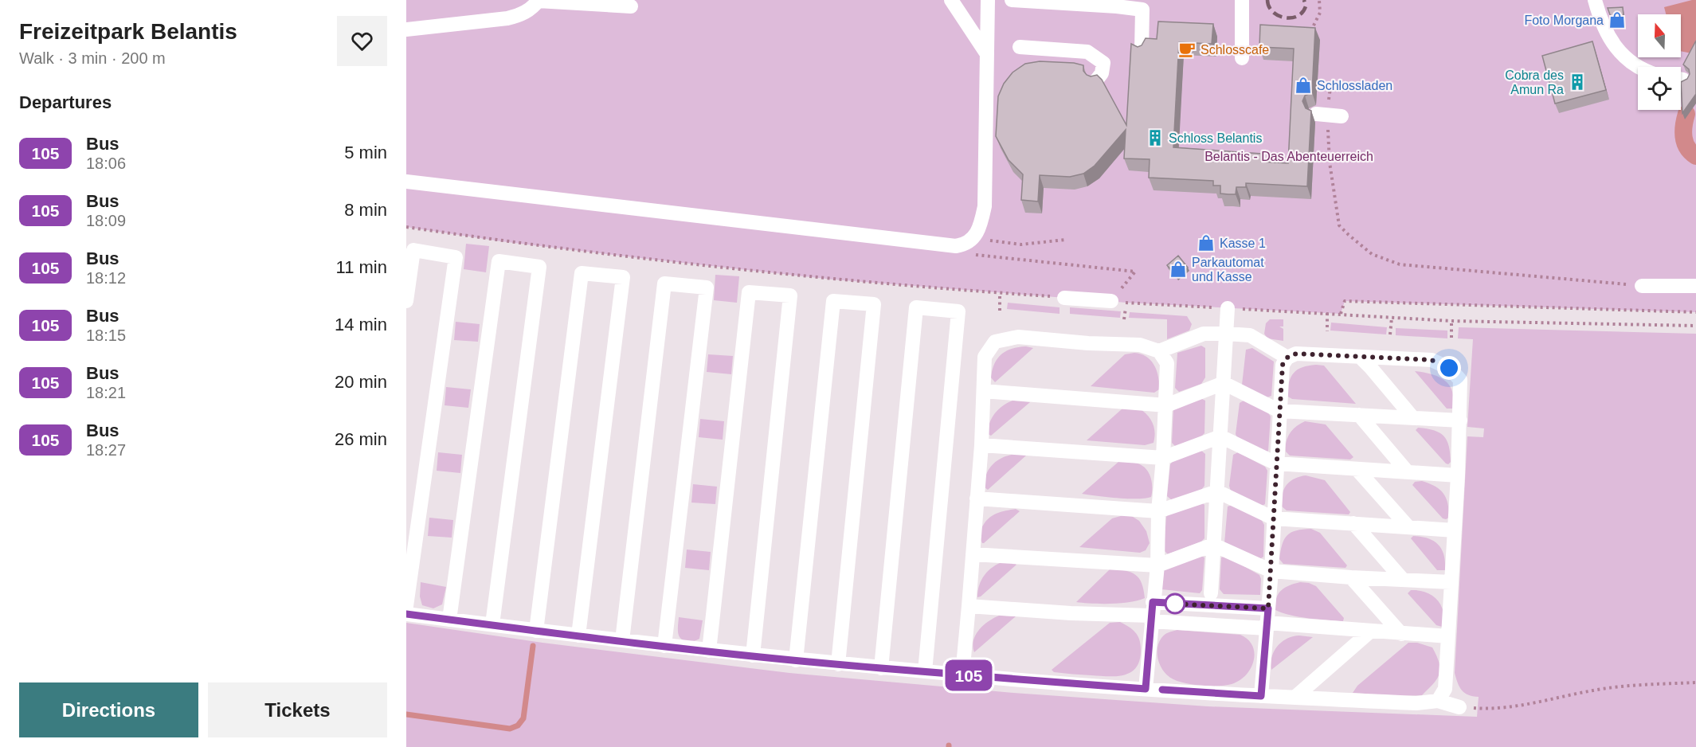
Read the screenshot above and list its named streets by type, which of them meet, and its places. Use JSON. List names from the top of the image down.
{
  "parks": ["Belantis - Das Abenteuerreich"],
  "places": {
    "shop": [
      "Foto Morgana",
      "Schlossladen",
      "Kasse 1",
      "Parkautomat und Kasse"
    ],
    "cafe": ["Schlosscafe"],
    "building": ["Cobra des Amun Ra", "Schloss Belantis"]
  },
  "lines": ["bus line 105"],
  "north": "top",
  "page": {
    "heading": [
      ["Freizeitpark Belantis", "Walk · 3 min · 200 m"],
      "Departures"
    ],
    "on_map": "105",
    "list": [
      {
        "mark": "105",
        "name": "Bus",
        "note": "18:06",
        "value": "5 min"
      },
      {
        "mark": "105",
        "name": "Bus",
        "note": "18:09",
        "value": "8 min"
      },
      {
        "mark": "105",
        "name": "Bus",
        "note": "18:12",
        "value": "11 min"
      },
      {
        "mark": "105",
        "name": "Bus",
        "note": "18:15",
        "value": "14 min"
      },
      {
        "mark": "105",
        "name": "Bus",
        "note": "18:21",
        "value": "20 min"
      },
      {
        "mark": "105",
        "name": "Bus",
        "note": "18:27",
        "value": "26 min"
      }
    ],
    "buttons": ["Directions", "Tickets"]
  }
}
